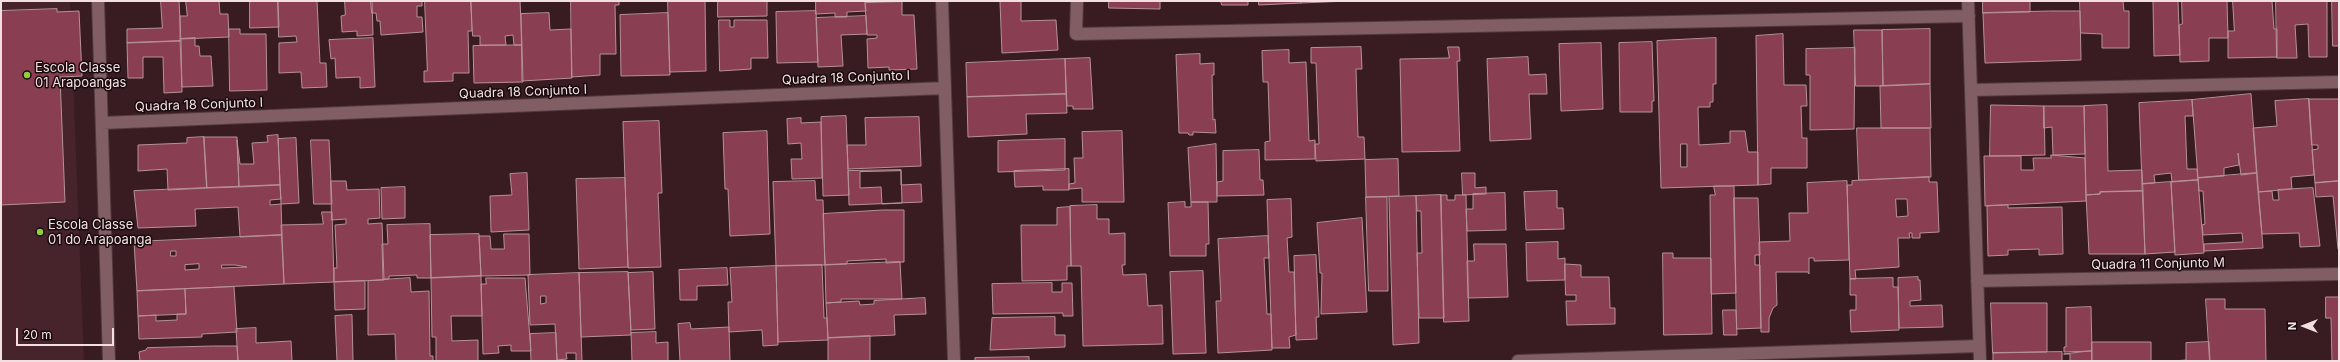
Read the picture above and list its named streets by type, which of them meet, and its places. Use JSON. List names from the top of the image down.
{
  "streets": {
    "street": ["Quadra 18 Conjunto I", "Quadra 11 Conjunto M"]
  },
  "places": ["Escola Classe 01 Arapoangas", "Escola Classe 01 do Arapoanga"],
  "scale_bar": "20 m",
  "north": "left"
}
